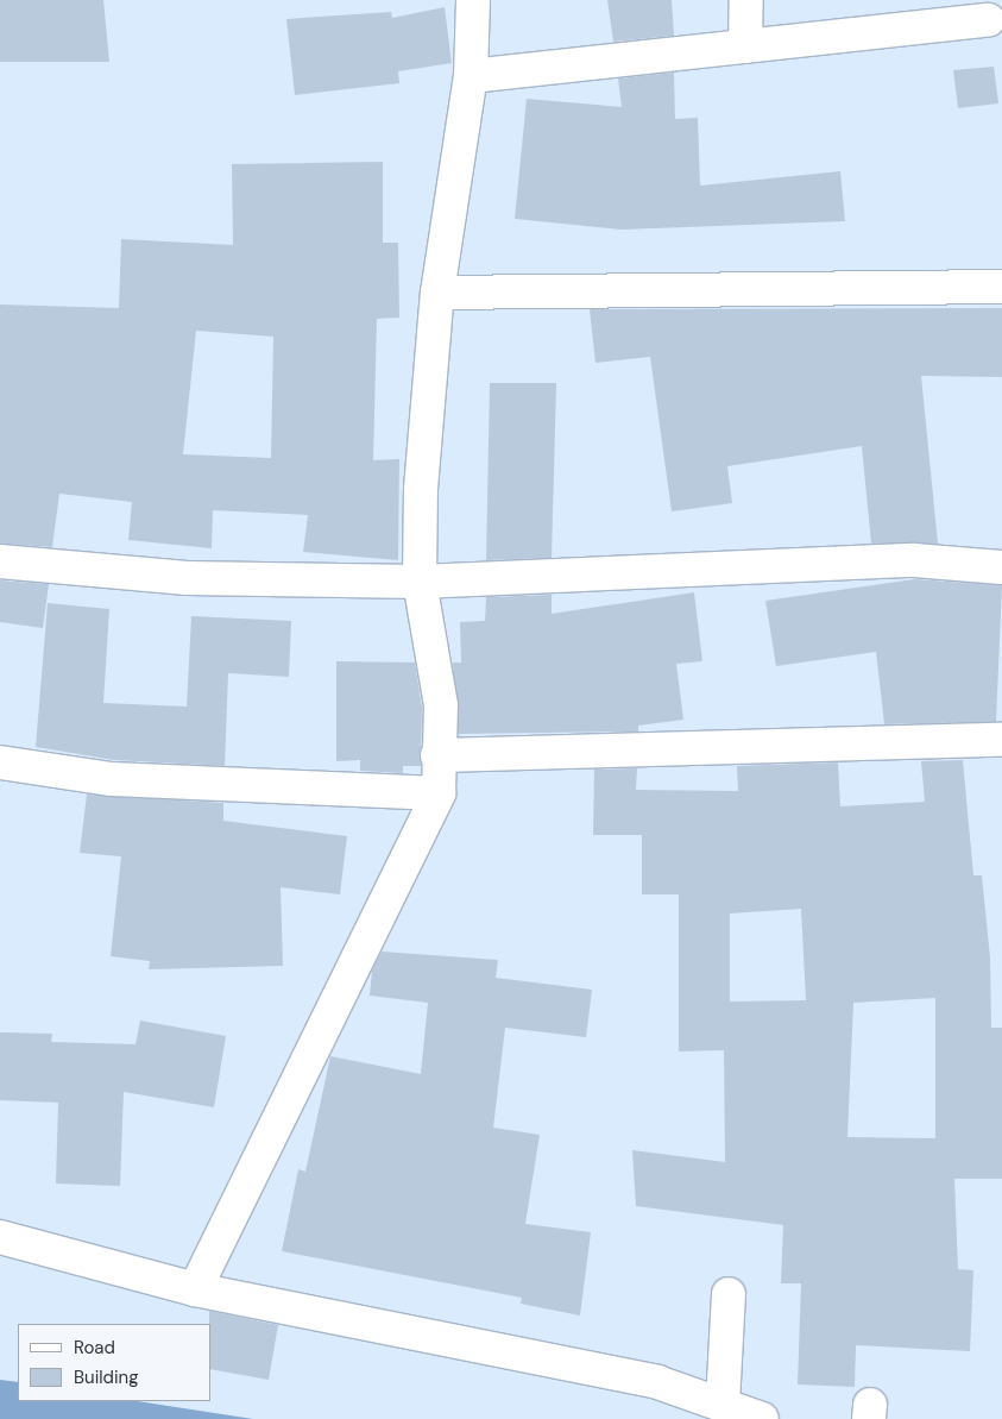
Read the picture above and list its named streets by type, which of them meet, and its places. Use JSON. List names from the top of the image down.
{
  "legend": ["Road", "Building"]
}
